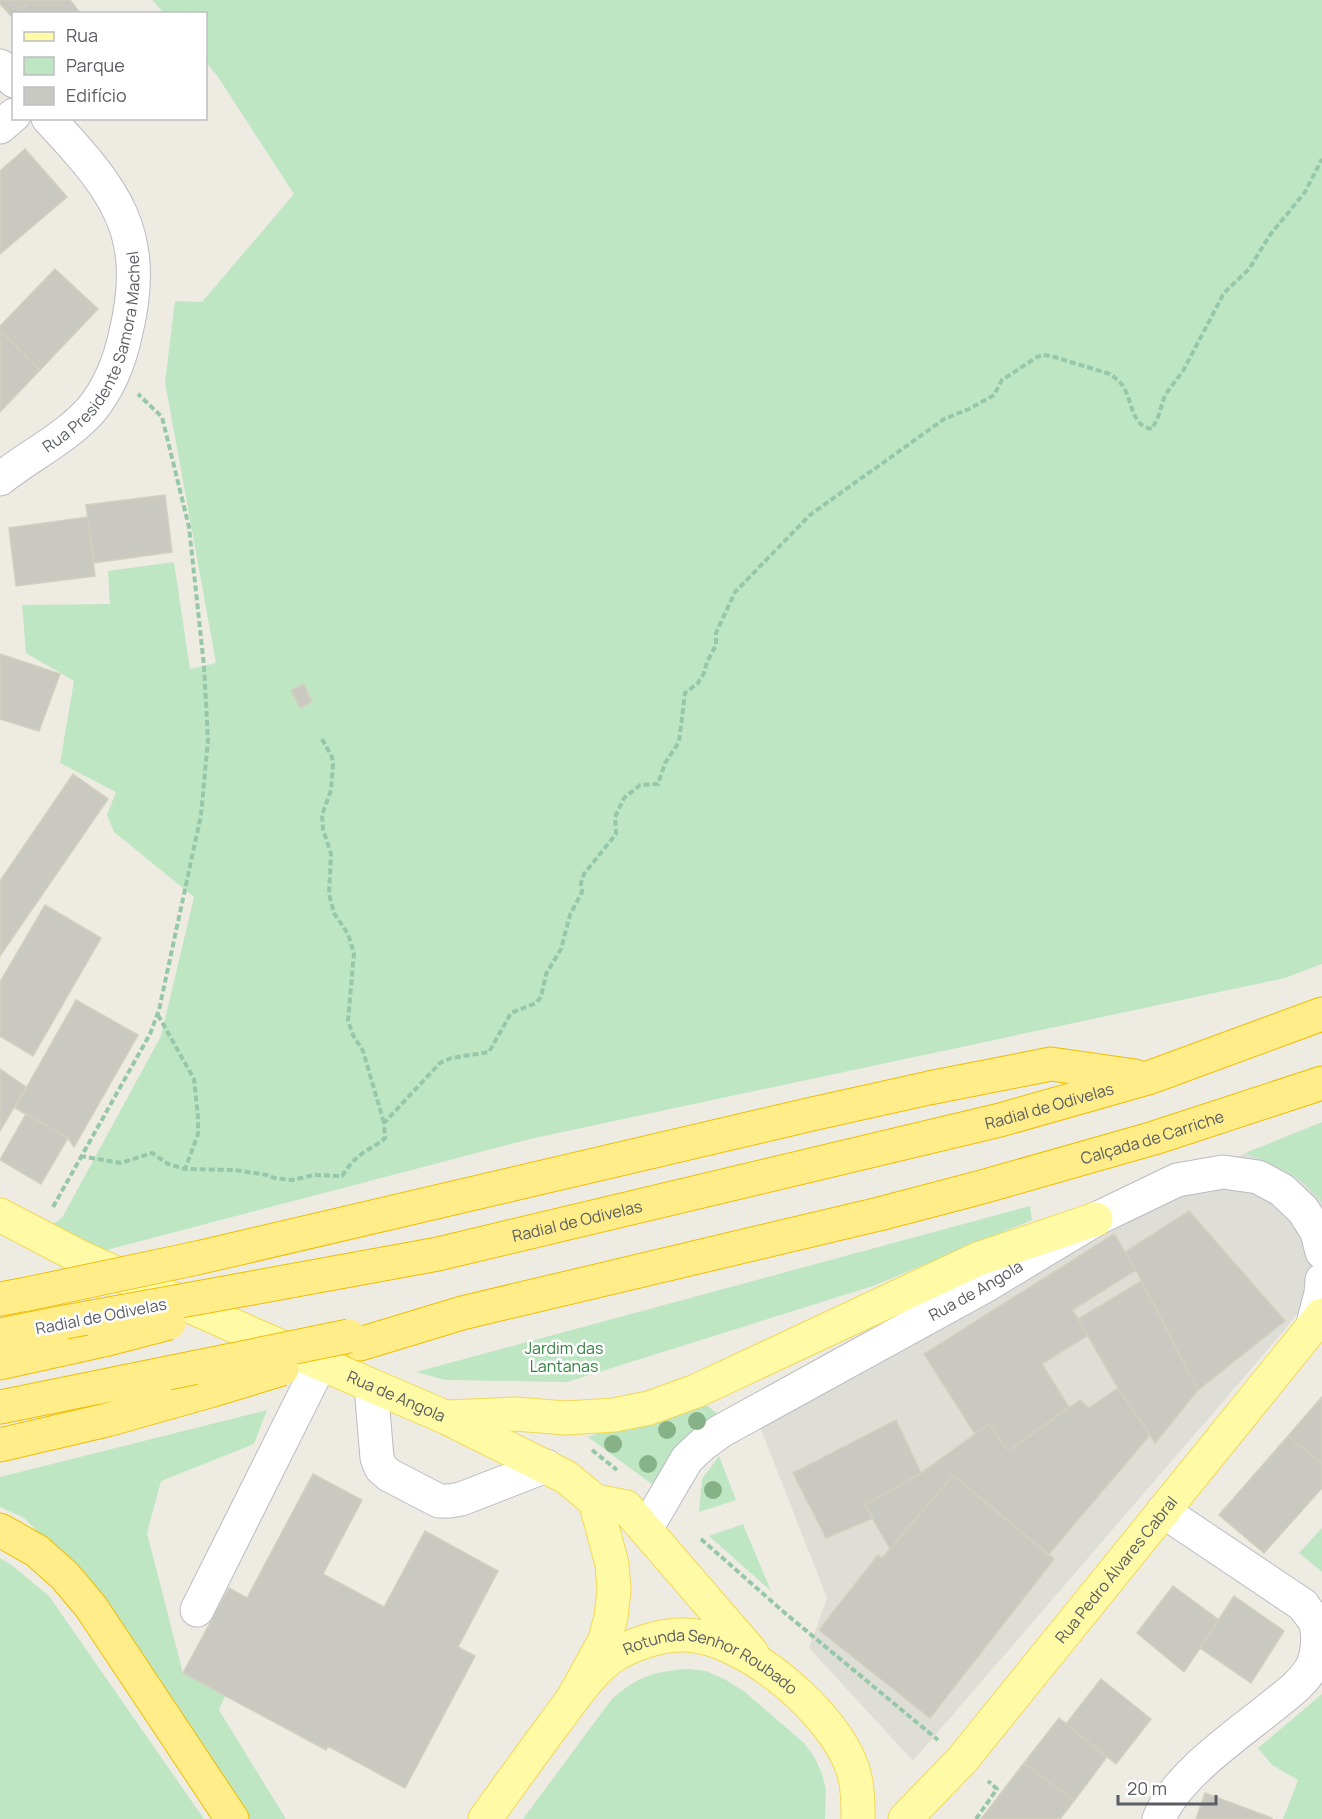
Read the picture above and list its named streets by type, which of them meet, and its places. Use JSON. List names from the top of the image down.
{
  "streets": {
    "highway": ["Radial de Odivelas", "Calçada de Carriche"],
    "main road": ["Rua de Angola", "Rua Pedro Álvares Cabral", "Rotunda Senhor Roubado"],
    "street": ["Rua Presidente Samora Machel"]
  },
  "parks": ["Jardim das Lantanas"],
  "legend": ["Rua", "Parque", "Edifício"],
  "scale_bar": "20 m"
}
